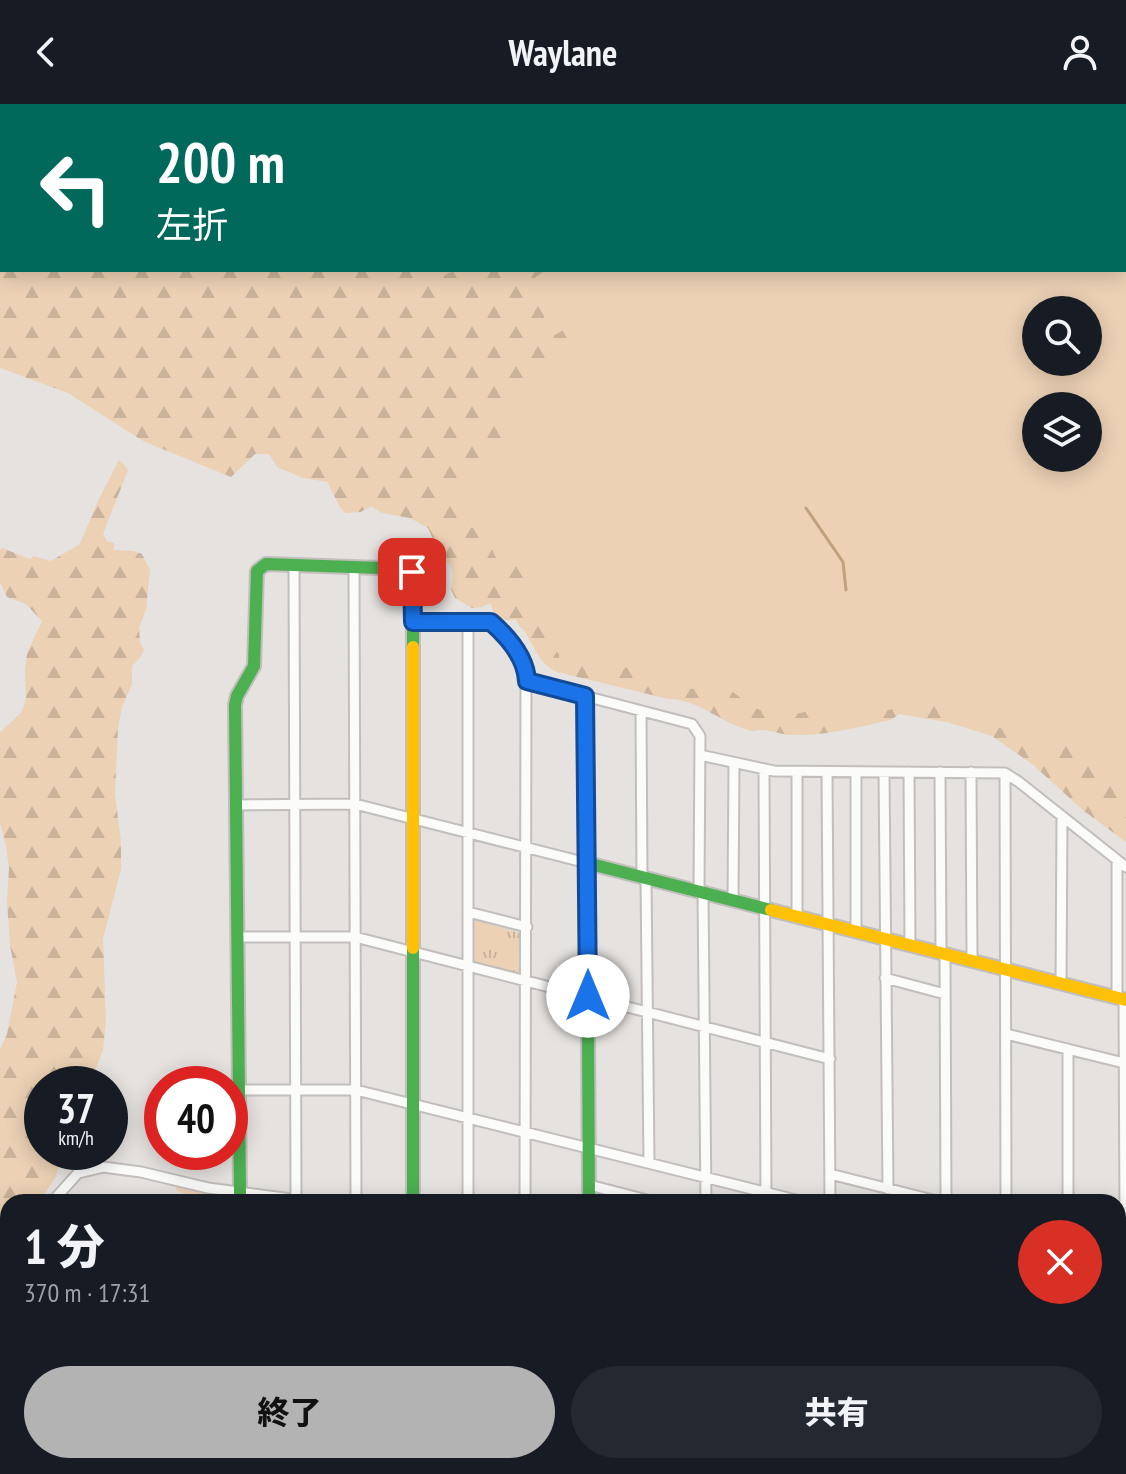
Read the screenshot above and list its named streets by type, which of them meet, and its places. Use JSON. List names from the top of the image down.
{
  "page": {
    "header": "Waylane",
    "turn": ["200 m", "左折"],
    "speed": "37 km/h",
    "limit": "40",
    "heading": ["1 分", "370 m · 17:31"],
    "buttons": ["終了", "共有"]
  }
}
